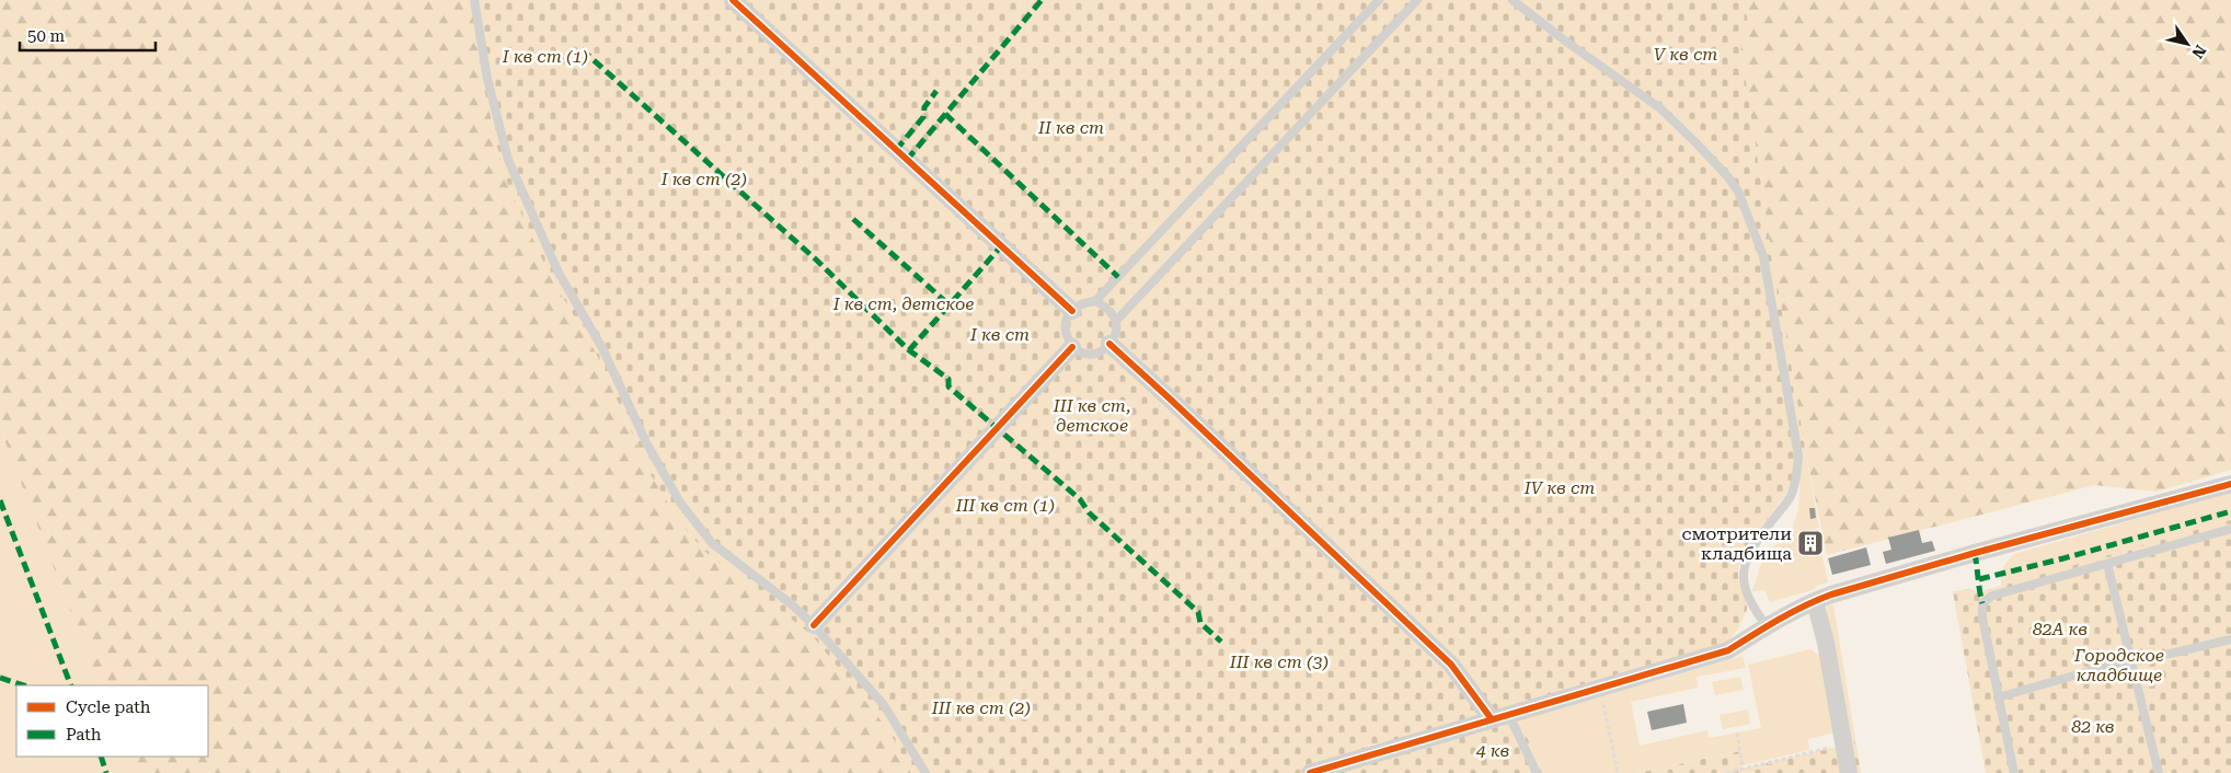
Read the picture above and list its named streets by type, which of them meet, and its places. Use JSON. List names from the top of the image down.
{
  "parks": [
    "V кв ст",
    "I кв ст (1)",
    "II кв ст",
    "I кв ст (2)",
    "I кв ст, детское",
    "I кв ст",
    "III кв ст, детское",
    "IV кв ст",
    "III кв ст (1)",
    "82А кв",
    "Городское кладбище",
    "III кв ст (3)",
    "III кв ст (2)",
    "82 кв",
    "4 кв"
  ],
  "places": {
    "building": ["смотрители кладбища"]
  },
  "legend": ["Cycle path", "Path"],
  "scale_bar": "50 m",
  "north": "bottom right"
}
